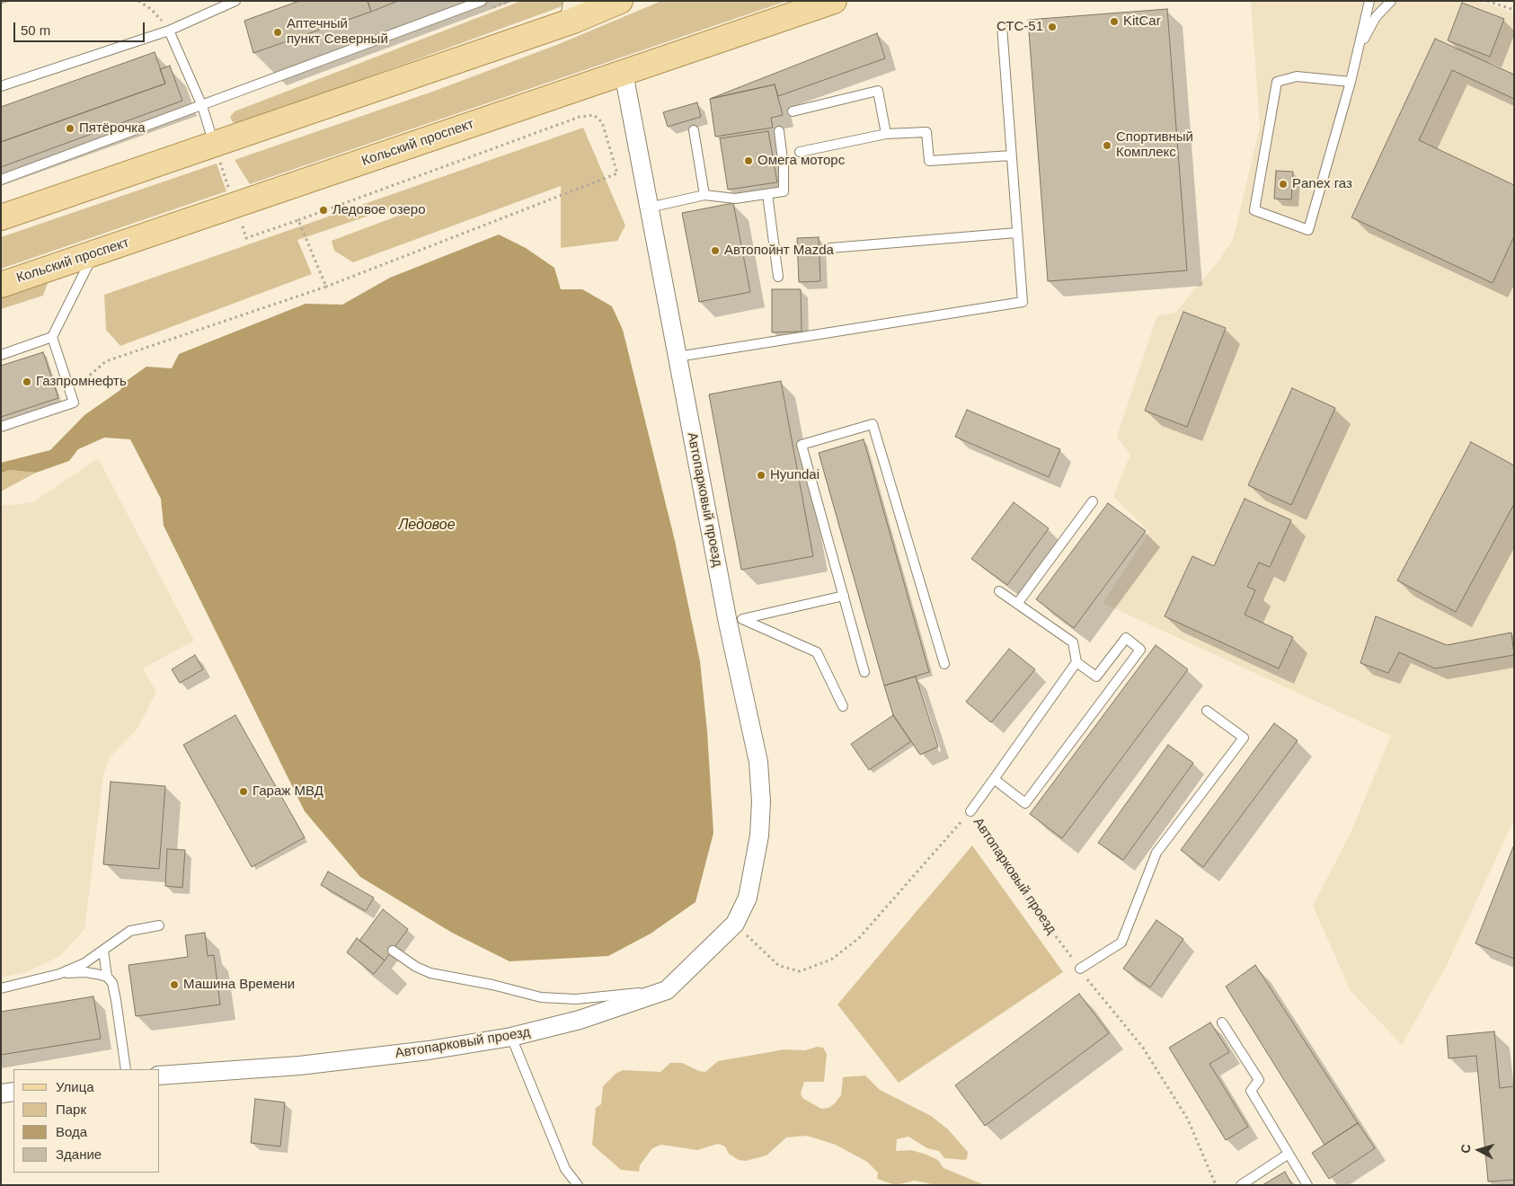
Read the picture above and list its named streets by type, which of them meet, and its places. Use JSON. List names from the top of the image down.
{
  "streets": {
    "main road": ["Кольский проспект"],
    "street": ["Автопарковый проезд"]
  },
  "crossings": [
    ["Кольский проспект", "Автопарковый проезд"]
  ],
  "water": ["Ледовое"],
  "places": [
    "KitCar",
    "СТС-51",
    "Аптечный пункт Северный",
    "Пятёрочка",
    "Спортивный Комплекс",
    "Омега моторс",
    "Panex газ",
    "Ледовое озеро",
    "Автопойнт Mazda",
    "Газпромнефть",
    "Hyundai",
    "Гараж МВД",
    "Машина Времени"
  ],
  "legend": [
    "Улица",
    "Парк",
    "Вода",
    "Здание"
  ],
  "scale_bar": "50 m",
  "north": "left"
}
